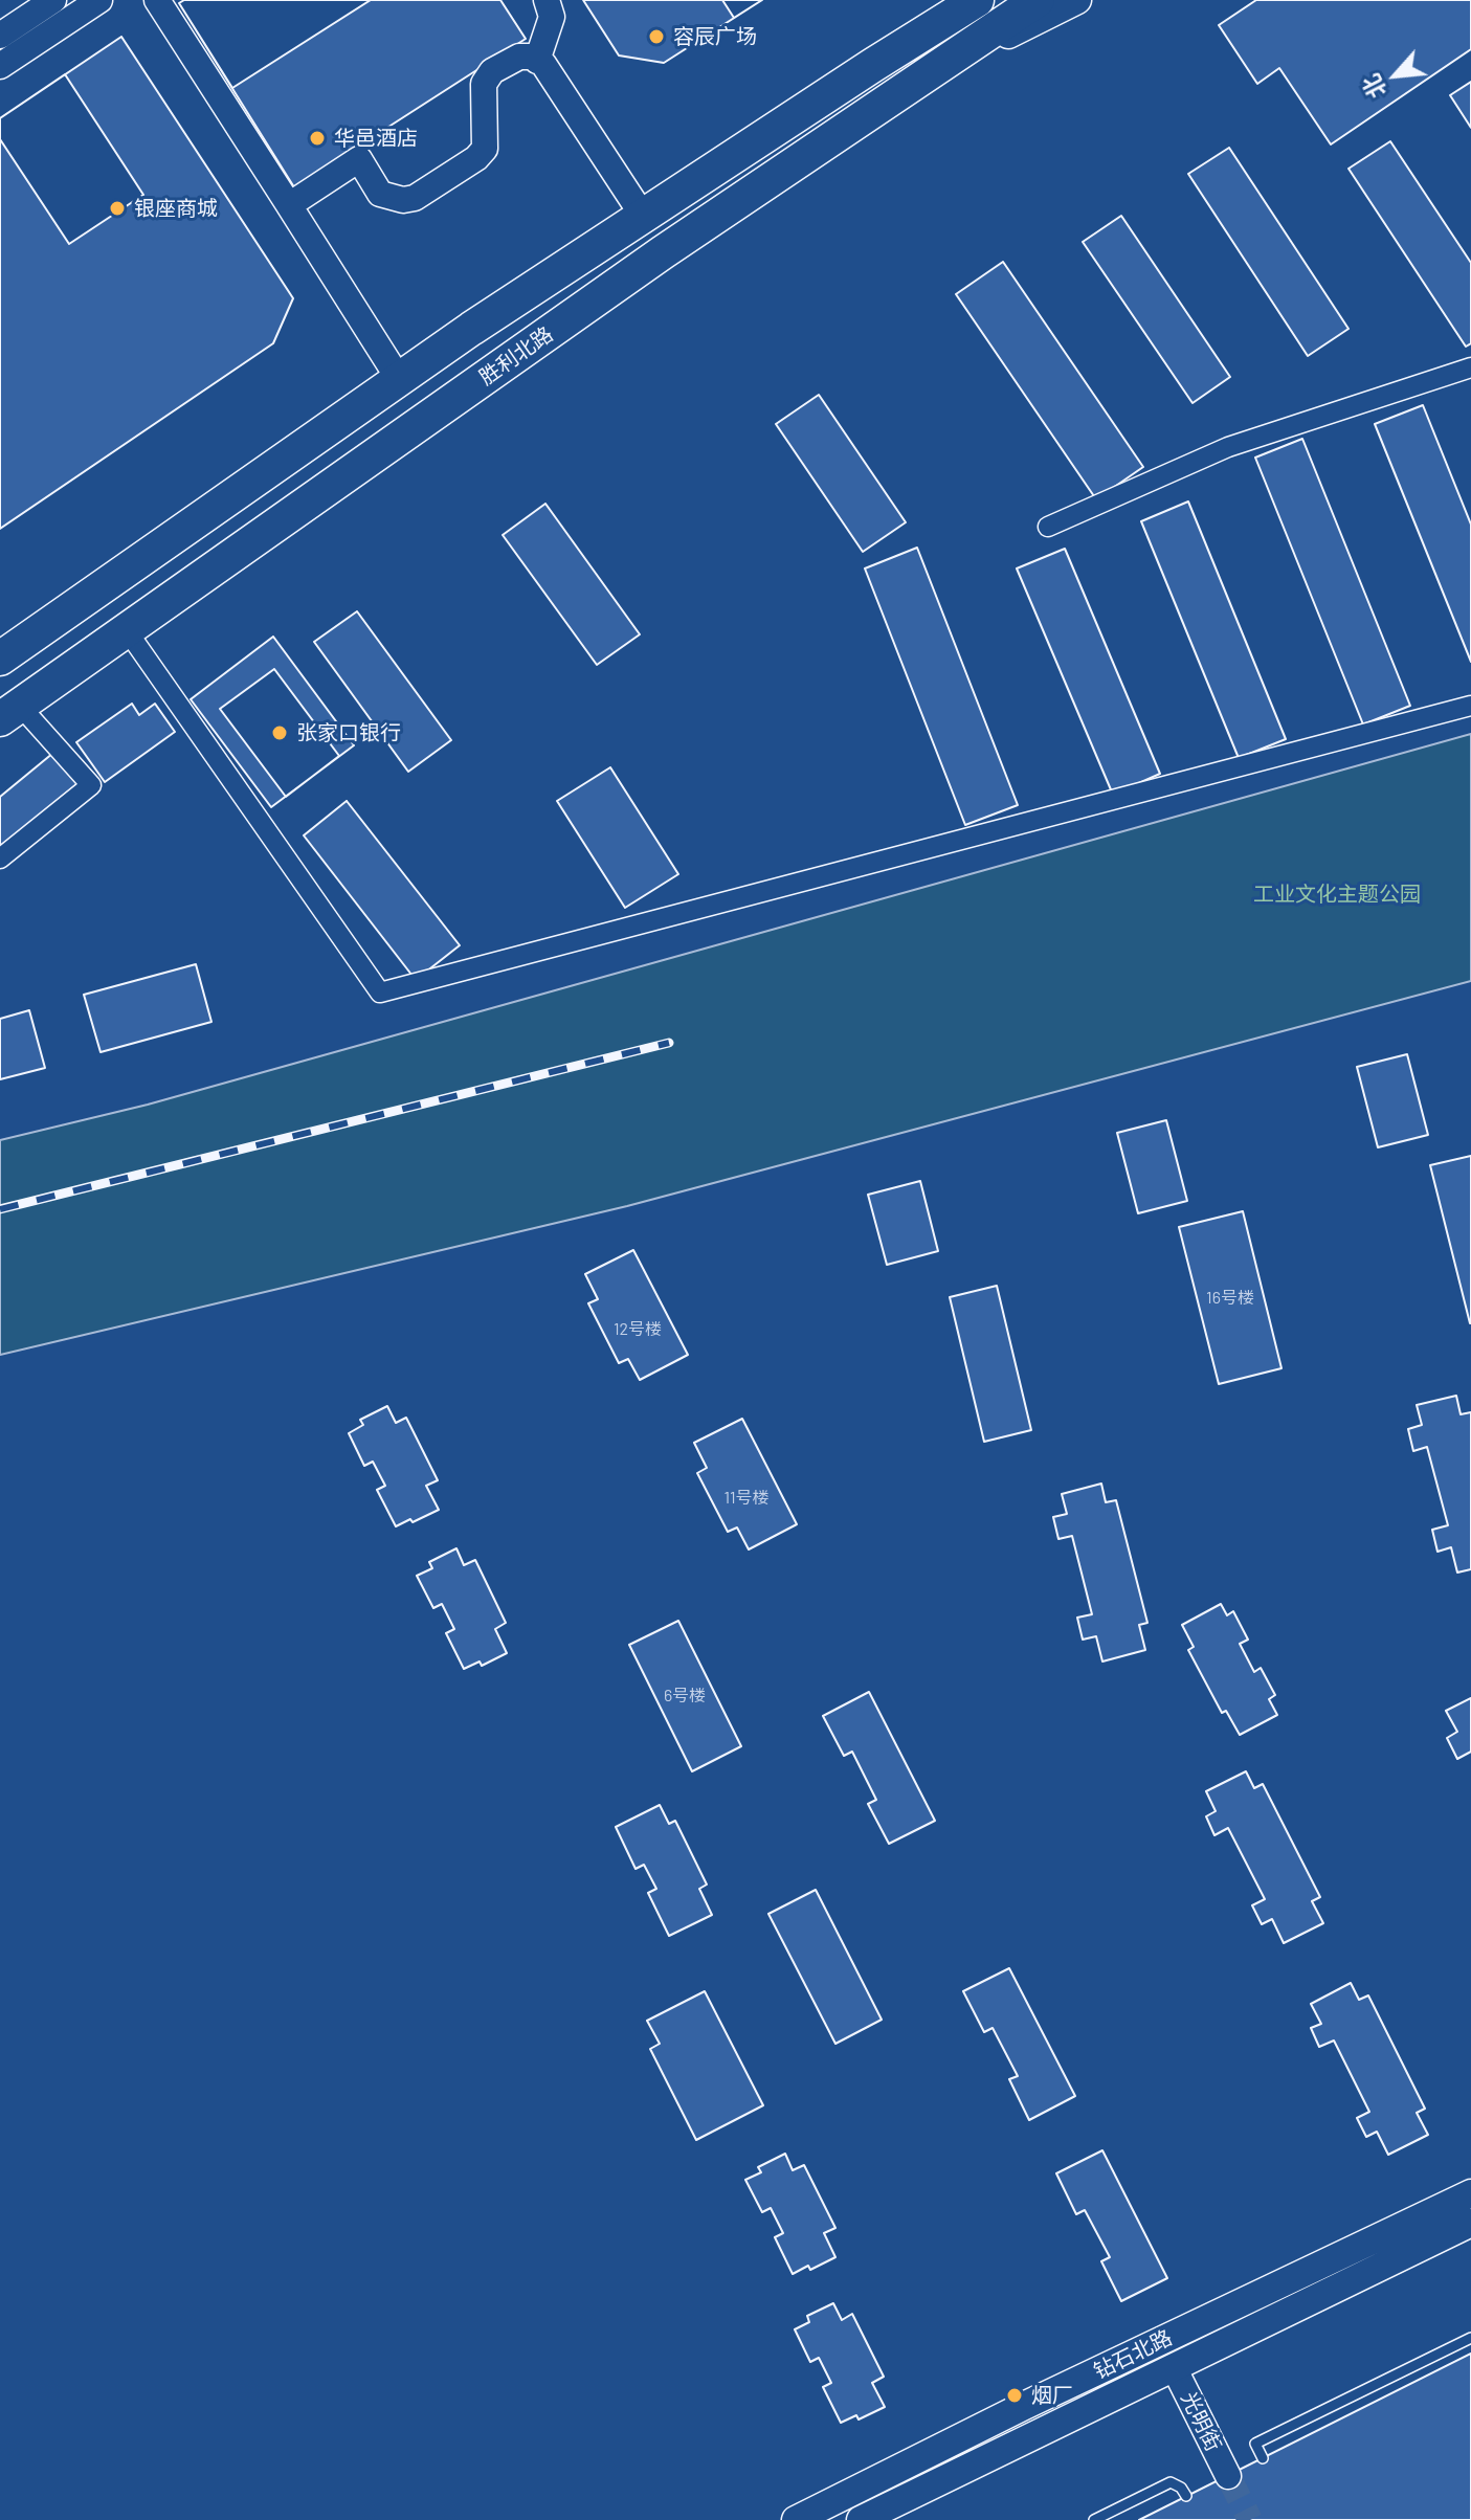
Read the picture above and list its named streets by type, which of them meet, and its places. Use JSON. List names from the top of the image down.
{
  "streets": {
    "highway": ["胜利北路"],
    "main road": ["钻石北路"],
    "street": ["光明街"]
  },
  "crossings": [
    ["钻石北路", "光明街"]
  ],
  "parks": ["工业文化主题公园"],
  "places": [
    "容辰广场",
    "华邑酒店",
    "银座商城",
    "张家口银行",
    "烟厂"
  ],
  "house_numbers": [
    "16号楼",
    "12号楼",
    "11号楼",
    "6号楼"
  ],
  "north": "bottom left"
}
